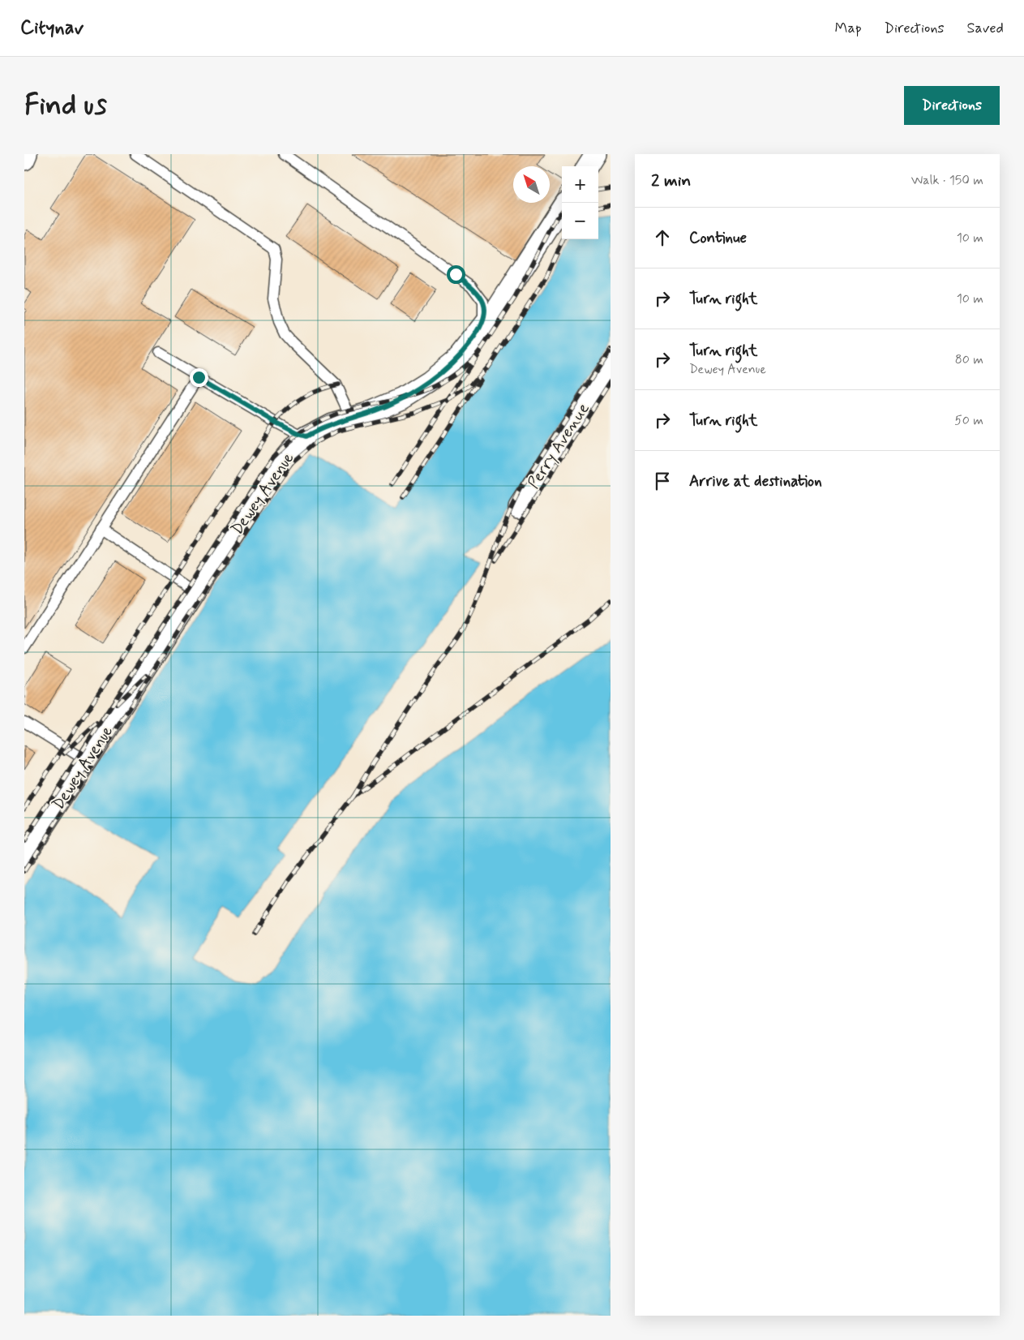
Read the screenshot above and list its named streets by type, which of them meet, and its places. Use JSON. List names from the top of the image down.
{
  "streets": {
    "street": ["Perry Avenue", "Dewey Avenue"]
  },
  "north": "top left",
  "page": {
    "header": "Citynav",
    "nav": ["Map", "Directions", "Saved"],
    "buttons": "Directions",
    "title": "Find us",
    "heading": ["2 min", "Walk · 150 m"],
    "map_buttons": ["+", "−"],
    "list": [
      ["Continue", "10 m"],
      ["Turn right", "10 m"],
      ["Turn right", "Dewey Avenue", "80 m"],
      ["Turn right", "50 m"],
      "Arrive at destination"
    ]
  }
}
